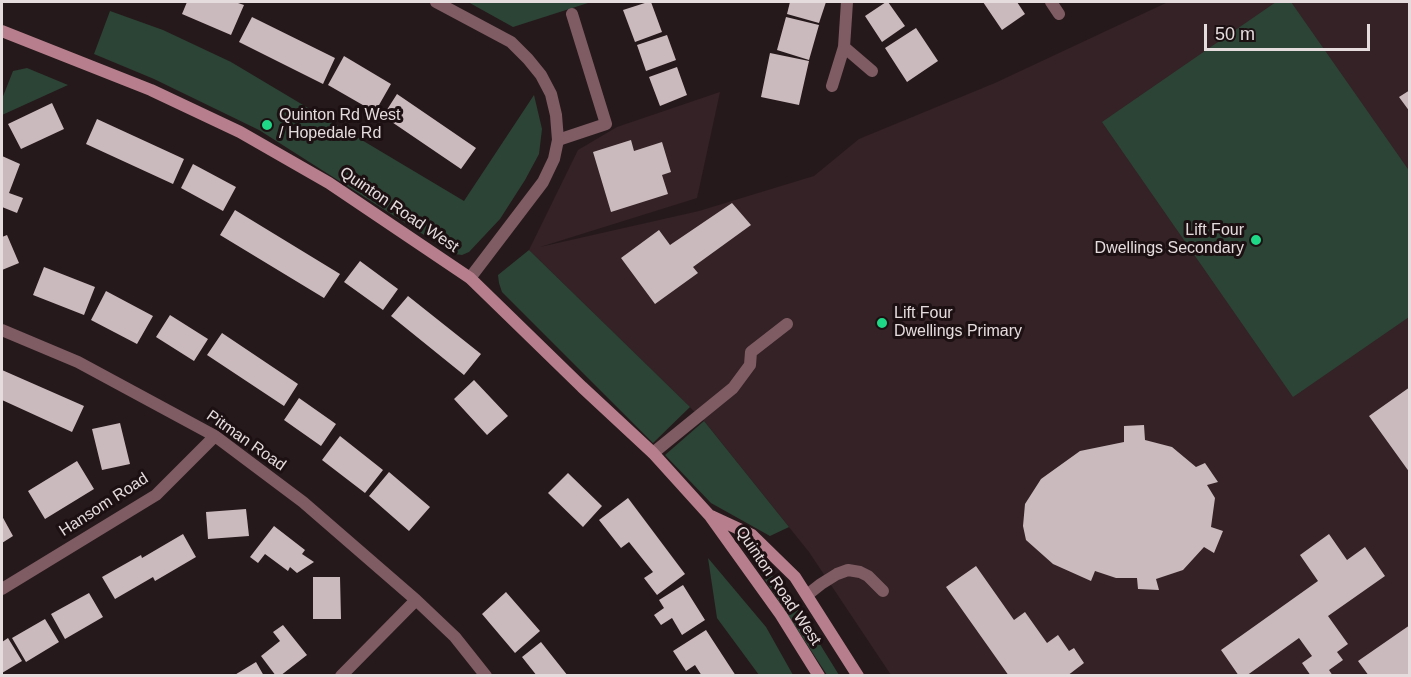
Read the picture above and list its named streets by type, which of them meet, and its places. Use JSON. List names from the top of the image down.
{
  "streets": {
    "street": ["Quinton Road West", "Pitman Road", "Hansom Road"]
  },
  "crossings": [
    ["Pitman Road", "Hansom Road"]
  ],
  "places": ["Quinton Rd West / Hopedale Rd", "Lift Four Dwellings Secondary", "Lift Four Dwellings Primary"],
  "scale_bar": "50 m"
}
